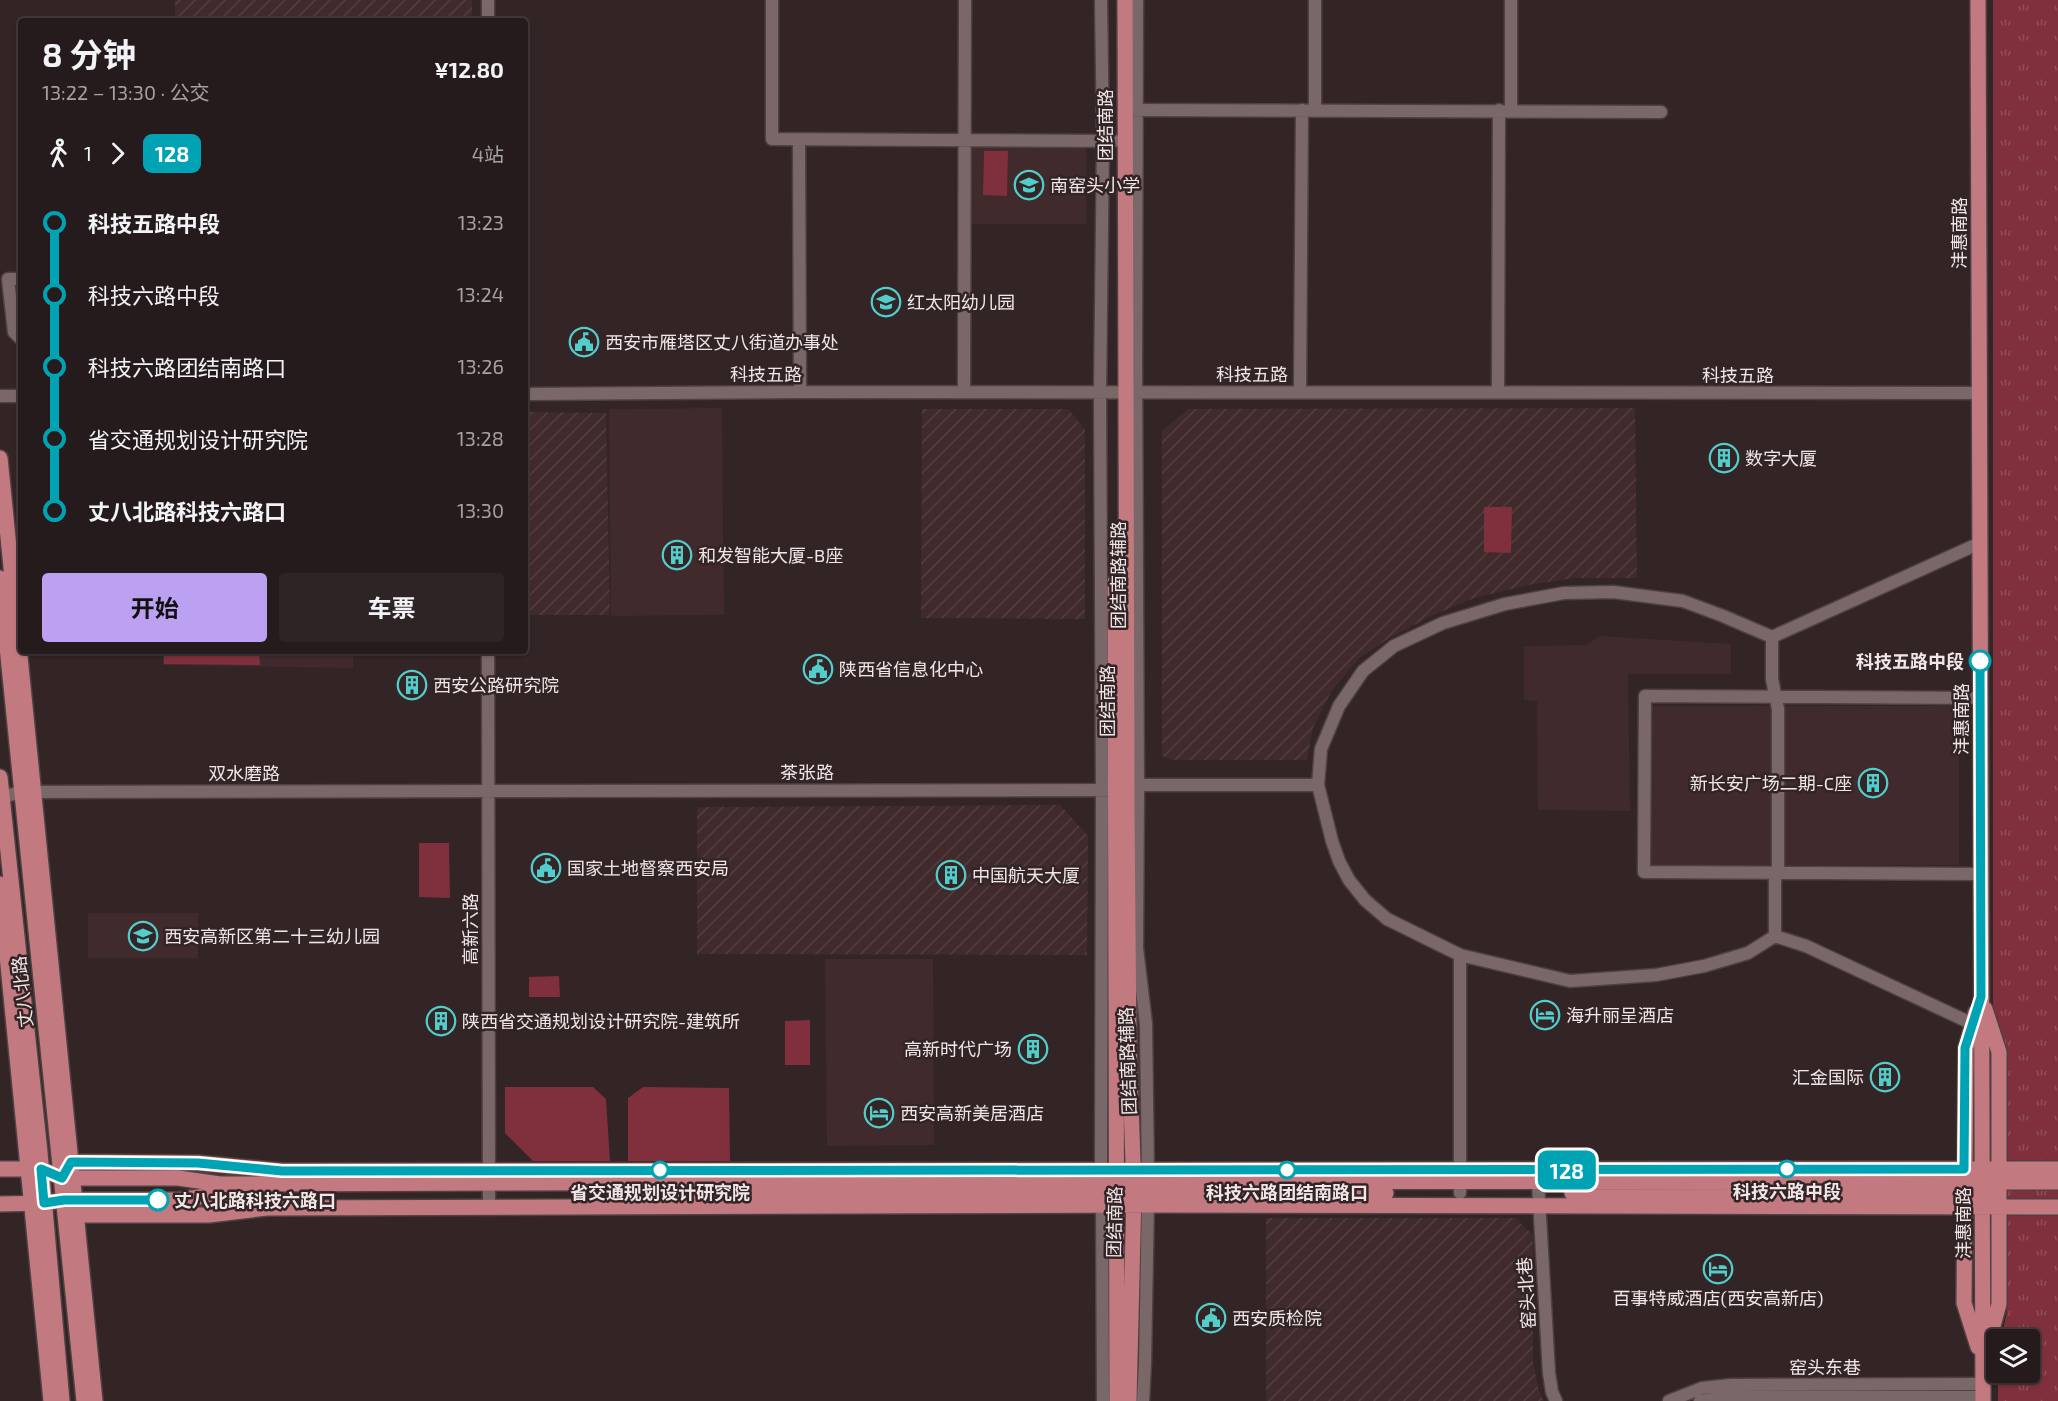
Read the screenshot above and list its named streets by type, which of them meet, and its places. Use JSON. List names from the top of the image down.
{
  "streets": {
    "main road": ["团结南路", "沣惠南路", "丈八北路"],
    "street": [
      "科技五路",
      "团结南路辅路",
      "茶张路",
      "双水磨路",
      "高新六路",
      "窑头北巷",
      "窑头东巷"
    ]
  },
  "crossings": [
    ["团结南路", "科技五路"],
    ["团结南路", "团结南路辅路"],
    ["团结南路", "茶张路"],
    ["沣惠南路", "科技五路"],
    ["沣惠南路", "窑头东巷"],
    ["科技五路", "团结南路辅路"],
    ["团结南路辅路", "茶张路"],
    ["茶张路", "双水磨路"],
    ["茶张路", "高新六路"],
    ["双水磨路", "高新六路"],
    ["双水磨路", "丈八北路"]
  ],
  "places": {
    "school or university": ["南窑头小学", "红太阳幼儿园", "西安高新区第二十三幼儿园"],
    "public building": [
      "西安市雁塔区丈八街道办事处",
      "陕西省信息化中心",
      "国家土地督察西安局",
      "西安质检院"
    ],
    "building": [
      "数字大厦",
      "和发智能大厦-B座",
      "西安公路研究院",
      "新长安广场二期-C座",
      "中国航天大厦",
      "陕西省交通规划设计研究院-建筑所",
      "高新时代广场",
      "汇金国际"
    ],
    "other": [
      "科技五路中段",
      "科技六路中段",
      "省交通规划设计研究院",
      "科技六路团结南路口",
      "丈八北路科技六路口"
    ],
    "hotel": ["海升丽呈酒店", "西安高新美居酒店", "百事特威酒店(西安高新店)"]
  },
  "lines": ["bus line 128"],
  "page": {
    "on_map": "128",
    "heading": ["8 分钟", "13:22 – 13:30 · 公交", "¥12.80"],
    "legs": ["1", "128", "4站"],
    "list": [
      {
        "name": "科技五路中段",
        "value": "13:23"
      },
      {
        "name": "科技六路中段",
        "value": "13:24"
      },
      {
        "name": "科技六路团结南路口",
        "value": "13:26"
      },
      {
        "name": "省交通规划设计研究院",
        "value": "13:28"
      },
      {
        "name": "丈八北路科技六路口",
        "value": "13:30"
      }
    ],
    "buttons": ["开始", "车票"]
  }
}
